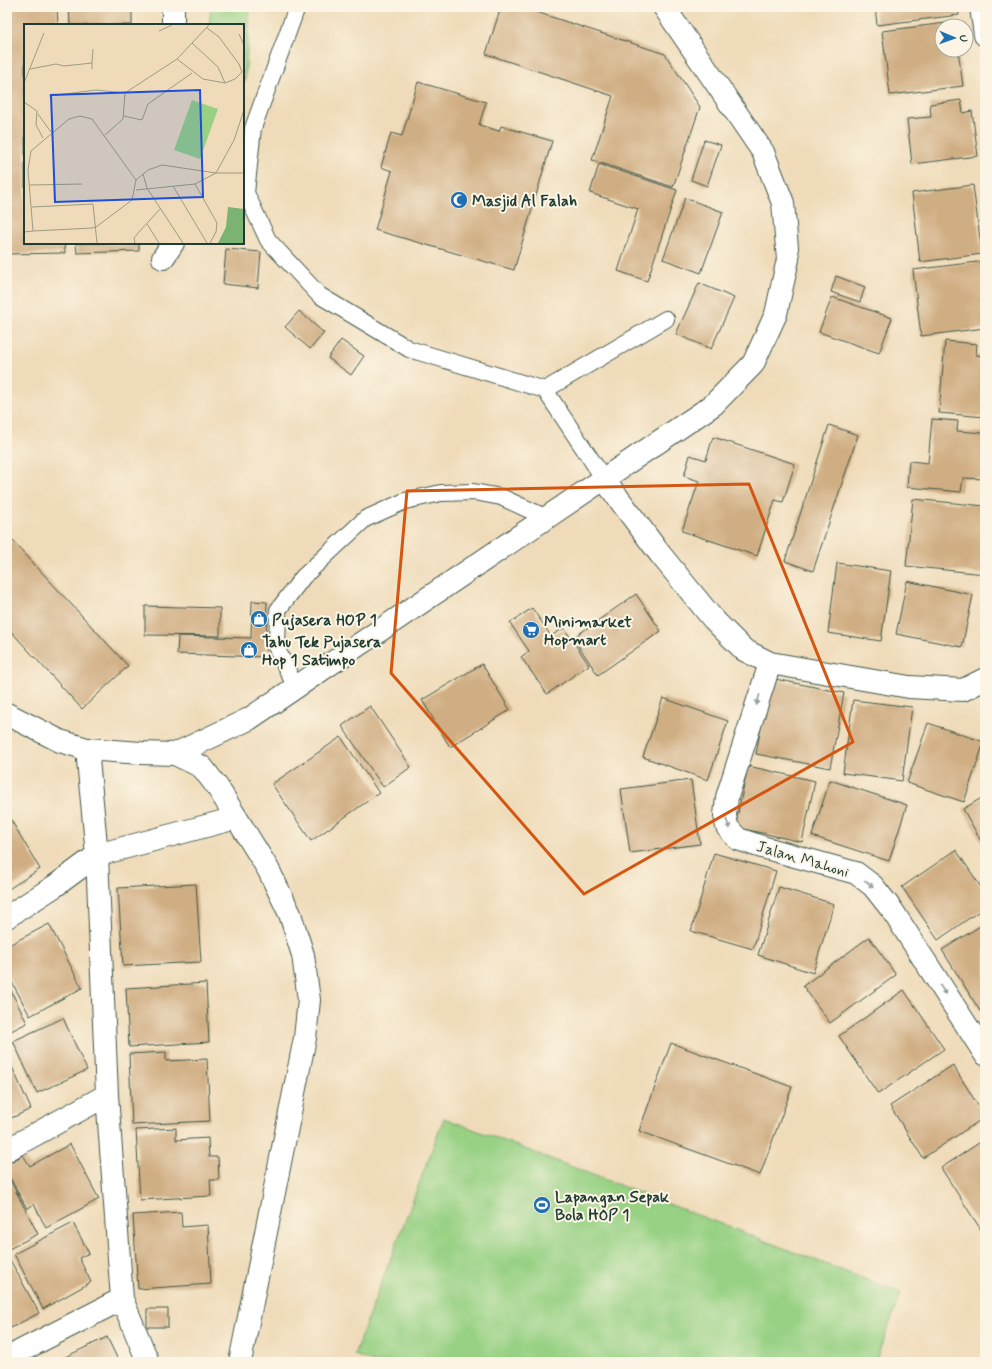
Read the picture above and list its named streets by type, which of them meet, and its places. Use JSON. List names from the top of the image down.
{
  "streets": {
    "street": ["Jalan Mahoni"]
  },
  "one_way": ["Jalan Mahoni"],
  "places": {
    "mosque": ["Masjid Al Falah"],
    "shop": ["Pujasera HOP 1", "Tahu Tek Pujasera Hop 1 Satimpo"],
    "supermarket": ["Minimarket Hopmart"],
    "sports": ["Lapangan Sepak Bola HOP 1"]
  },
  "north": "right"
}
